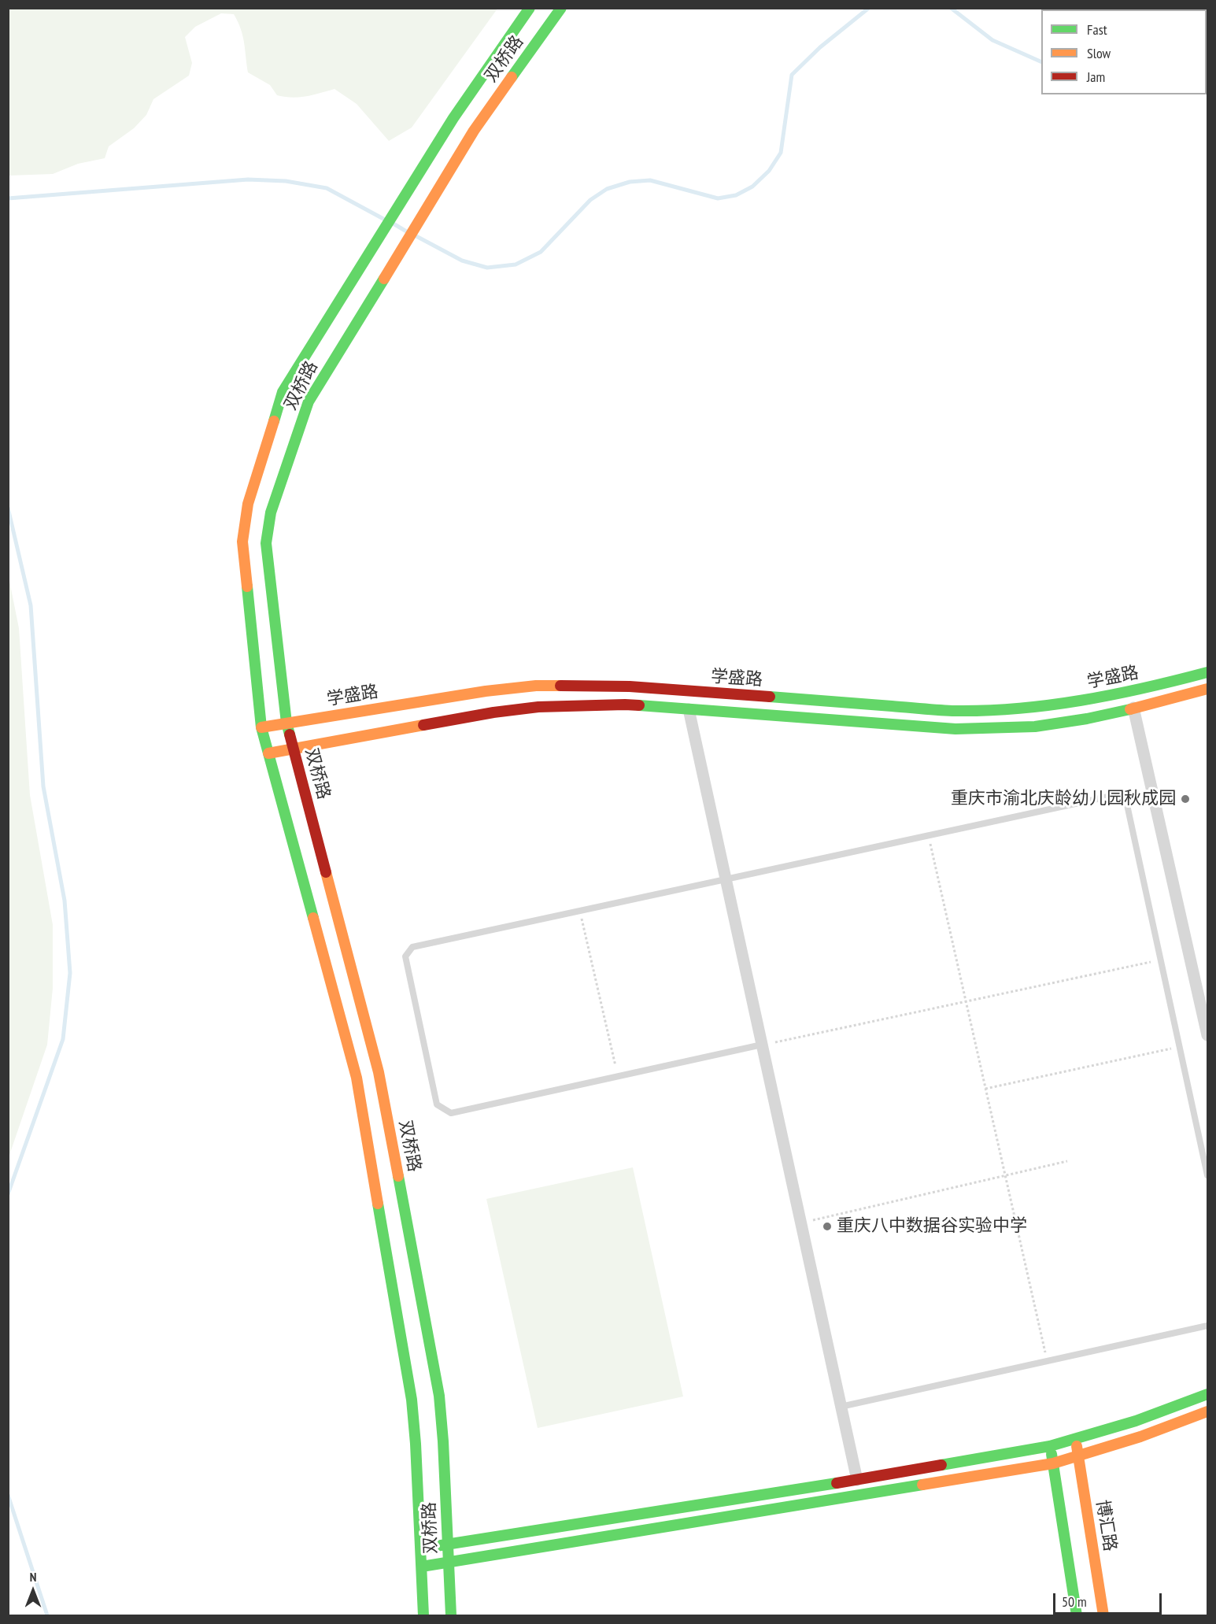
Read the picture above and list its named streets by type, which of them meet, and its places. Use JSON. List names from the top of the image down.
{
  "streets": {
    "main road": ["双桥路", "学盛路", "博汇路"]
  },
  "crossings": [
    ["双桥路", "学盛路"]
  ],
  "places": ["重庆市渝北庆龄幼儿园秋成园", "重庆八中数据谷实验中学"],
  "legend": ["Fast", "Slow", "Jam"],
  "scale_bar": "50 m",
  "north": "top"
}
